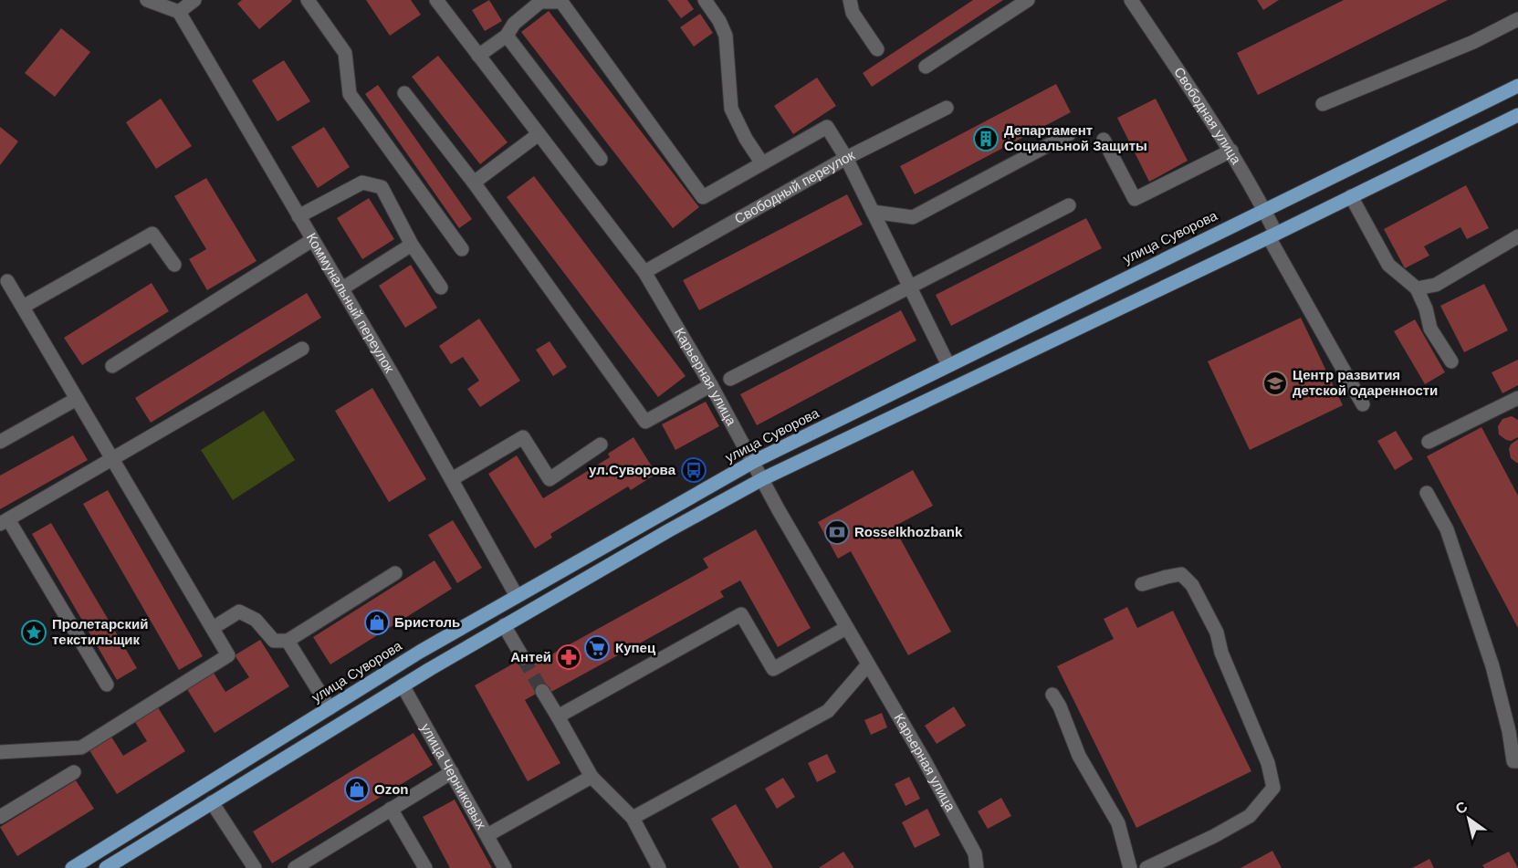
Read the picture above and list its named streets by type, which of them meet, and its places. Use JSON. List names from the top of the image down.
{
  "streets": {
    "main road": ["улица Суворова"],
    "street": [
      "Свободная улица",
      "Свободный переулок",
      "Коммунальный переулок",
      "Карьерная улица",
      "улица Черниковых"
    ]
  },
  "crossings": [
    ["Свободная улица", "улица Суворова"],
    ["Свободный переулок", "Карьерная улица"],
    ["улица Суворова", "Коммунальный переулок"],
    ["улица Суворова", "Карьерная улица"]
  ],
  "places": {
    "building": ["Департамент Социальной Защиты"],
    "school or university": ["Центр развития детской одаренности"],
    "bus stop": ["ул.Суворова"],
    "bank": ["Rosselkhozbank"],
    "shop": ["Бристоль", "Ozon"],
    "place": ["Пролетарский текстильщик"],
    "supermarket": ["Купец"],
    "pharmacy": ["Антей"]
  },
  "north": "top left"
}
